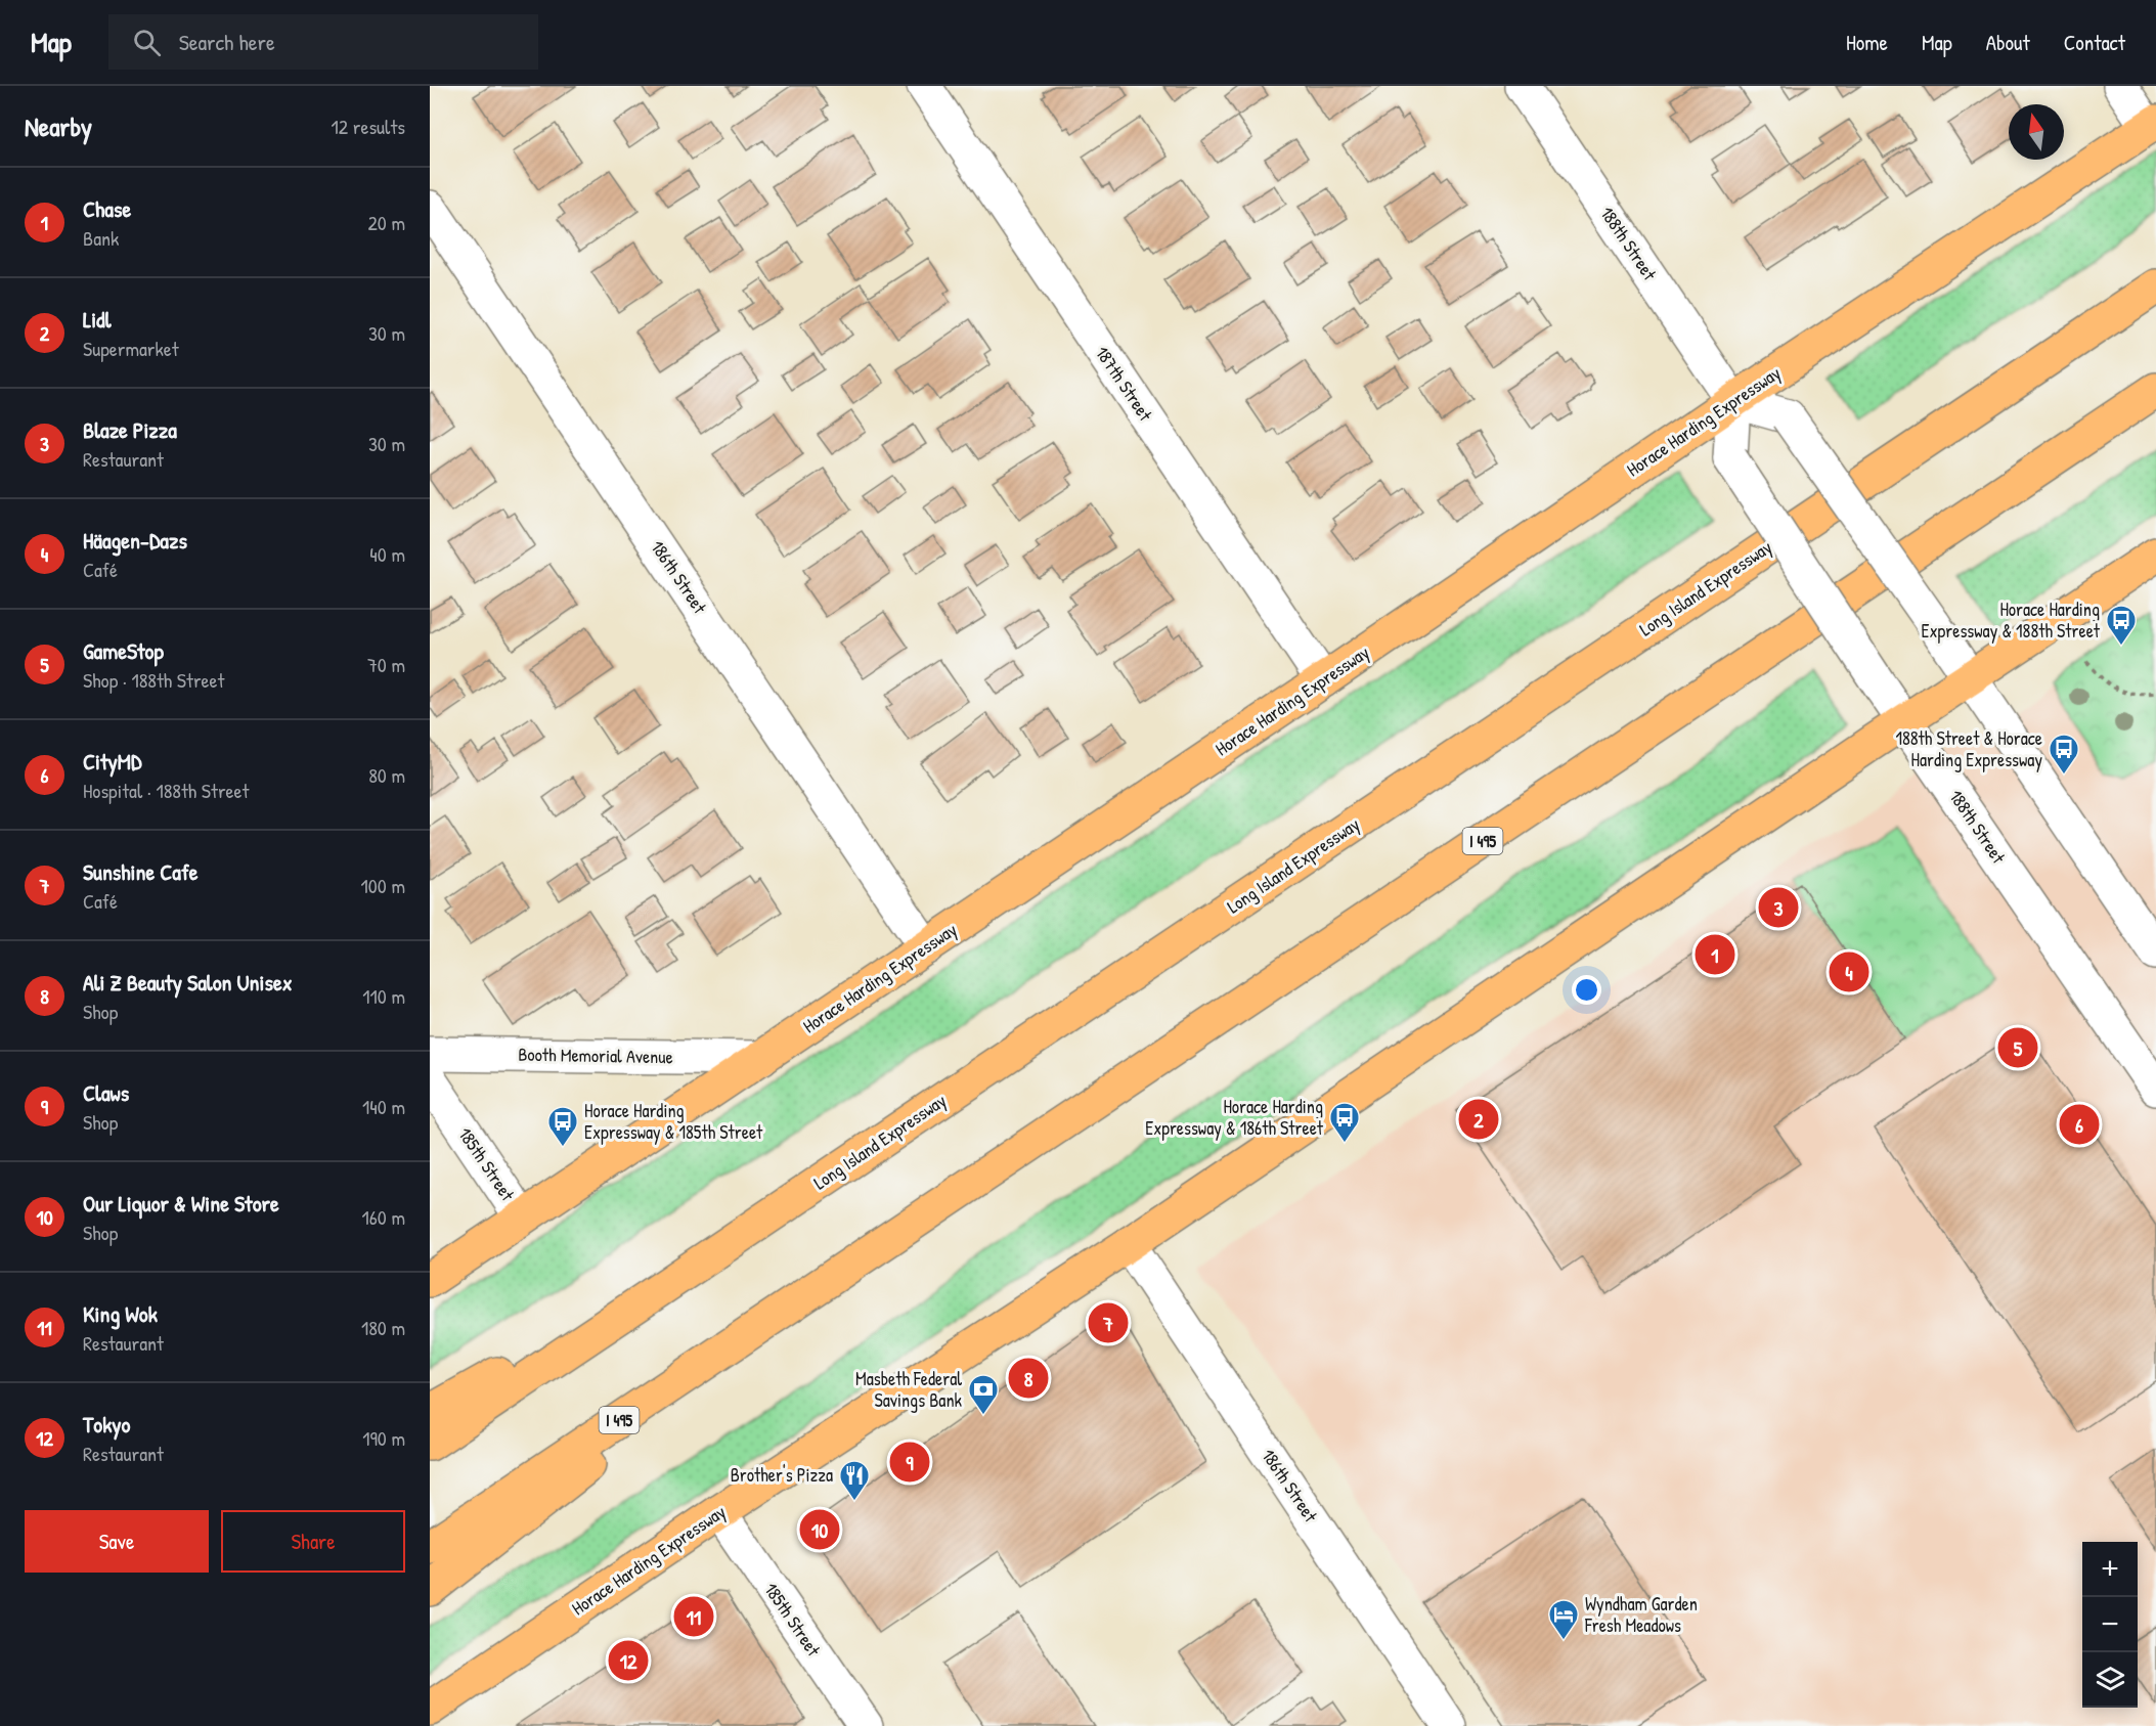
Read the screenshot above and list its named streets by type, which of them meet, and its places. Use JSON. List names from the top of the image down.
{
  "streets": {
    "main road": ["Horace Harding Expressway", "Long Island Expressway", "I 495"],
    "street": [
      "188th Street",
      "187th Street",
      "186th Street",
      "Booth Memorial Avenue",
      "185th Street"
    ]
  },
  "crossings": [
    ["188th Street", "Horace Harding Expressway"],
    ["187th Street", "Horace Harding Expressway"],
    ["Horace Harding Expressway", "186th Street"],
    ["Horace Harding Expressway", "Booth Memorial Avenue"],
    ["Horace Harding Expressway", "185th Street"]
  ],
  "places": {
    "bus stop": [
      "Horace Harding Expressway & 188th Street",
      "188th Street & Horace Harding Expressway",
      "Horace Harding Expressway & 186th Street",
      "Horace Harding Expressway & 185th Street"
    ],
    "bank": ["Masbeth Federal Savings Bank"],
    "restaurant": ["Brother's Pizza"],
    "hotel": ["Wyndham Garden Fresh Meadows"]
  },
  "north": "top",
  "page": {
    "header": "Map",
    "search": "Search here",
    "nav": [
      "Home",
      "Map",
      "About",
      "Contact"
    ],
    "heading": ["Nearby", "12 results"],
    "list": [
      {
        "mark": "1",
        "name": "Chase",
        "note": "Bank",
        "value": "20 m"
      },
      {
        "mark": "2",
        "name": "Lidl",
        "note": "Supermarket",
        "value": "30 m"
      },
      {
        "mark": "3",
        "name": "Blaze Pizza",
        "note": "Restaurant",
        "value": "30 m"
      },
      {
        "mark": "4",
        "name": "Häagen-Dazs",
        "note": "Café",
        "value": "40 m"
      },
      {
        "mark": "5",
        "name": "GameStop",
        "note": "Shop · 188th Street",
        "value": "70 m"
      },
      {
        "mark": "6",
        "name": "CityMD",
        "note": "Hospital · 188th Street",
        "value": "80 m"
      },
      {
        "mark": "7",
        "name": "Sunshine Cafe",
        "note": "Café",
        "value": "100 m"
      },
      {
        "mark": "8",
        "name": "Ali Z Beauty Salon Unisex",
        "note": "Shop",
        "value": "110 m"
      },
      {
        "mark": "9",
        "name": "Claws",
        "note": "Shop",
        "value": "140 m"
      },
      {
        "mark": "10",
        "name": "Our Liquor & Wine Store",
        "note": "Shop",
        "value": "160 m"
      },
      {
        "mark": "11",
        "name": "King Wok",
        "note": "Restaurant",
        "value": "180 m"
      },
      {
        "mark": "12",
        "name": "Tokyo",
        "note": "Restaurant",
        "value": "190 m"
      }
    ],
    "pins": [
      "3",
      "1",
      "4",
      "5",
      "2",
      "6",
      "7",
      "8",
      "9",
      "10",
      "11",
      "12"
    ],
    "buttons": ["Save", "Share"],
    "map_buttons": ["+", "−"]
  }
}
